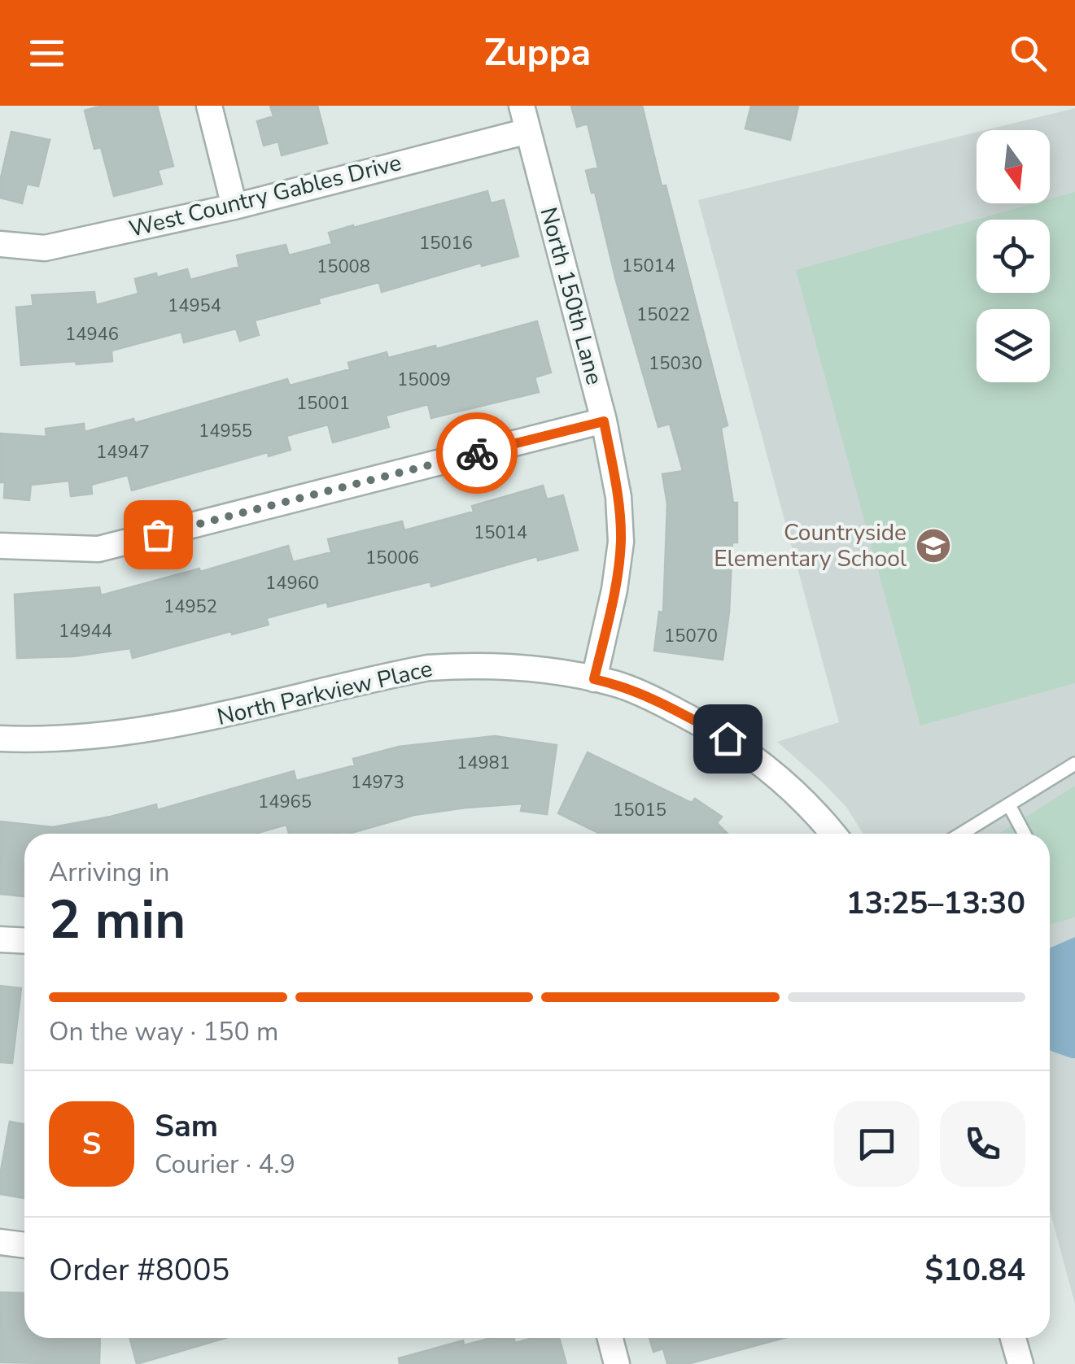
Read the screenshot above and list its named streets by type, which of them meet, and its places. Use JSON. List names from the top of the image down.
{
  "streets": {
    "street": ["West Country Gables Drive", "North 150th Lane", "North Parkview Place"]
  },
  "crossings": [
    ["West Country Gables Drive", "North 150th Lane"],
    ["North 150th Lane", "North Parkview Place"]
  ],
  "places": {
    "school or university": ["Countryside Elementary School"]
  },
  "house_numbers": [
    "15016",
    "15014",
    "15008",
    "14954",
    "15022",
    "14946",
    "15030",
    "15009",
    "15001",
    "14955",
    "14947",
    "15014",
    "15006",
    "14960",
    "14952",
    "14944",
    "15070",
    "14981",
    "14973",
    "14965",
    "15015"
  ],
  "north": "bottom",
  "page": {
    "header": "Zuppa",
    "heading": ["2 min", "Arriving in", "13:25–13:30"],
    "panel": [
      "Sam",
      "Courier · 4.9",
      "Order #8005",
      "$10.84"
    ],
    "bar": "On the way · 150 m",
    "round": "S"
  }
}
